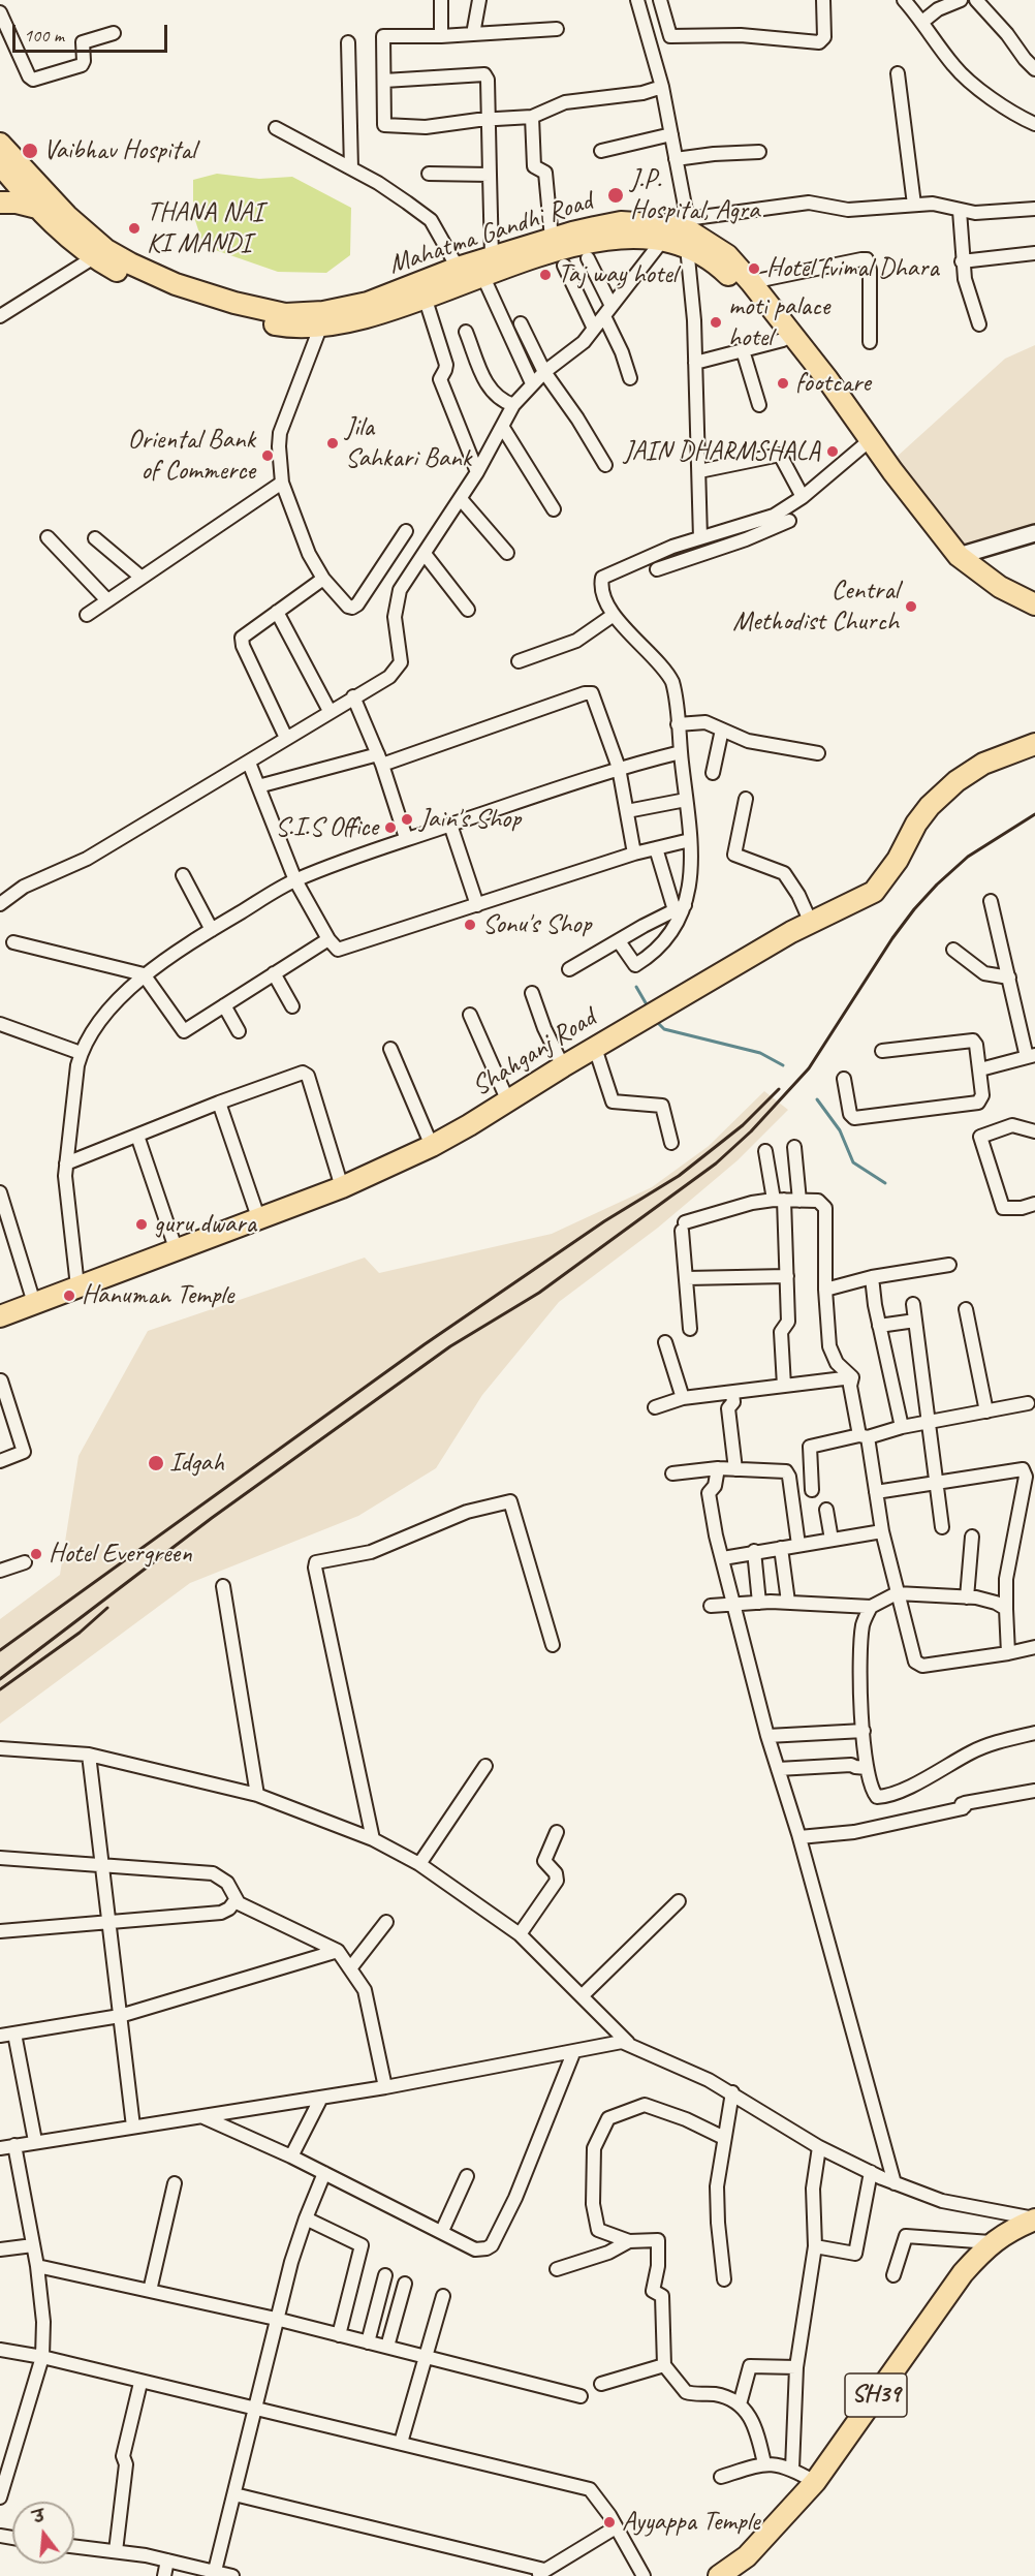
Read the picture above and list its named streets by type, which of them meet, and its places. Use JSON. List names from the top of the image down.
{
  "streets": {
    "main road": ["Mahatma Gandhi Road", "Shahganj Road", "SH39"]
  },
  "places": [
    "Vaibhav Hospital",
    "J.P. Hospital, Agra",
    "THANA NAI KI MANDI",
    "Hotel fvimal Dhara",
    "Taj way hotel",
    "moti palace hotel",
    "footcare",
    "Jila Sahkari Bank",
    "JAIN DHARMSHALA",
    "Oriental Bank of Commerce",
    "Central Methodist Church",
    "Jain's Shop",
    "S.I.S Office",
    "Sonu's Shop",
    "guru dwara",
    "Hanuman Temple",
    "Idgah",
    "Hotel Evergreen",
    "Ayyappa Temple"
  ],
  "scale_bar": "100 m",
  "north": "top"
}
